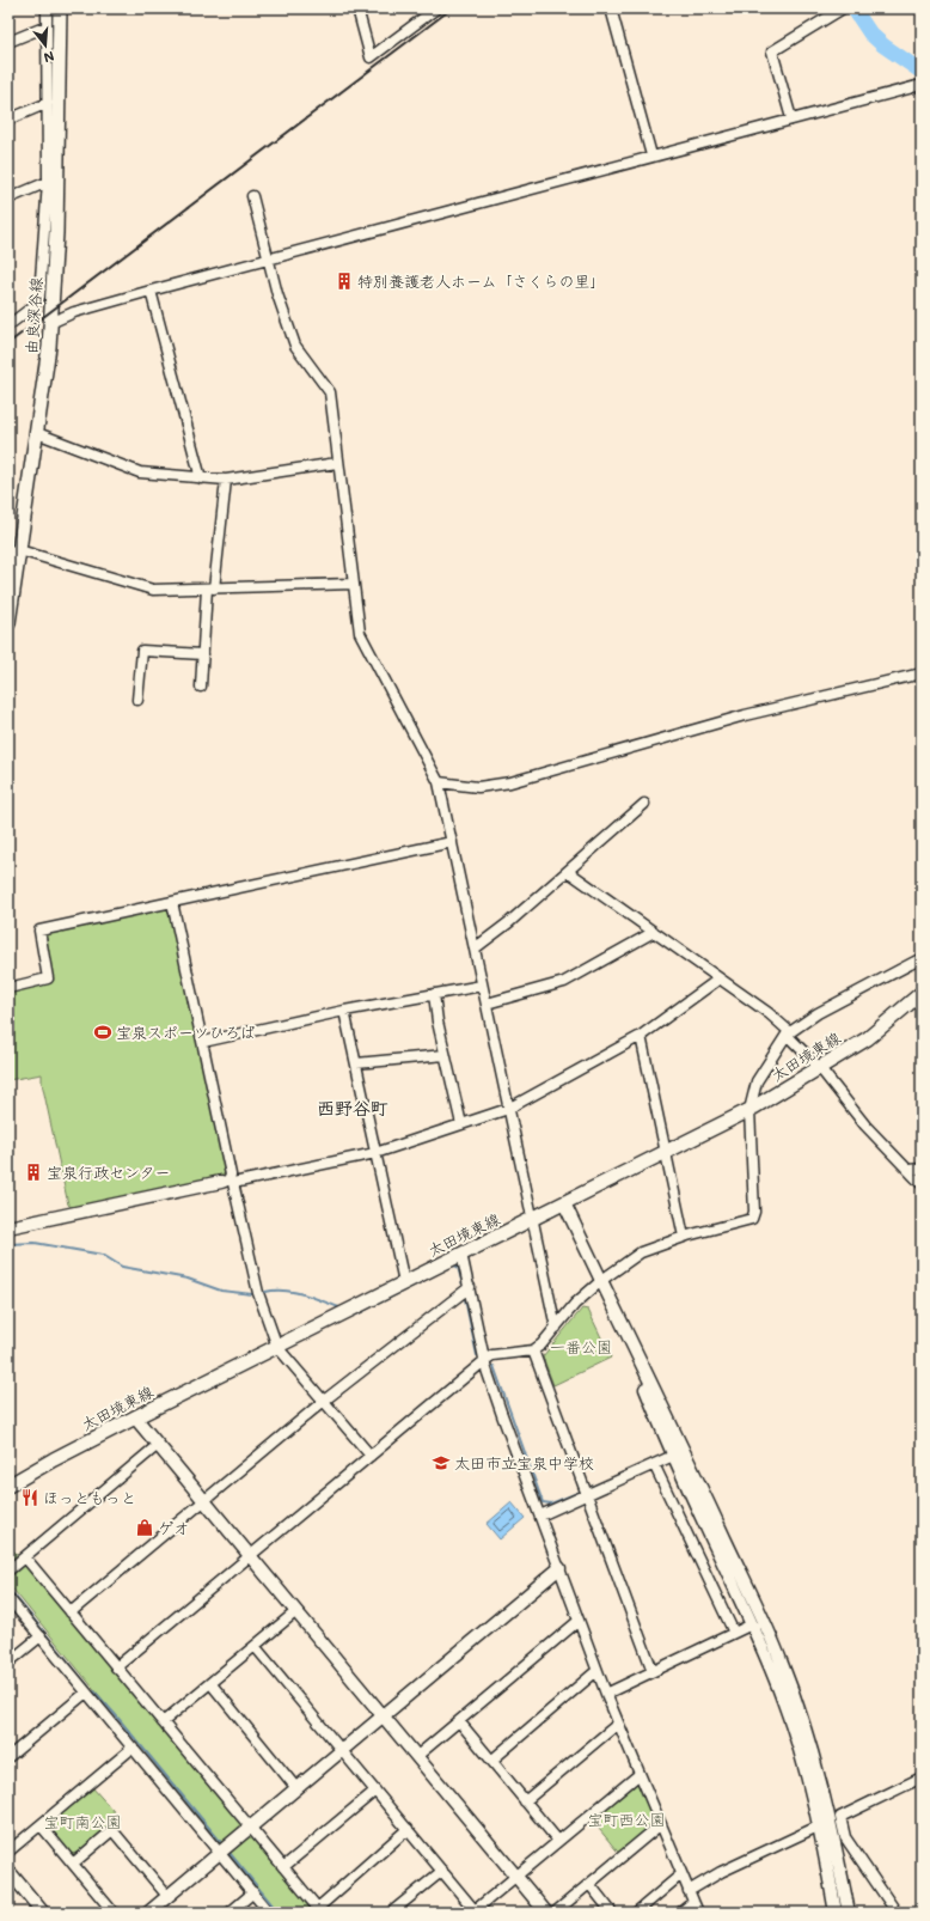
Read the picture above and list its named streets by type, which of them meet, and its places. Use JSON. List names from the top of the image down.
{
  "streets": {
    "main road": ["由良深谷線", "太田境東線"]
  },
  "districts": ["西野谷町"],
  "parks": ["一番公園", "宝町西公園", "宝町南公園"],
  "places": {
    "building": ["特別養護老人ホーム「さくらの里」", "宝泉行政センター"],
    "sports": ["宝泉スポーツひろば"],
    "school or university": ["太田市立宝泉中学校"],
    "restaurant": ["ほっともっと"],
    "shop": ["ゲオ"]
  },
  "north": "bottom"
}
